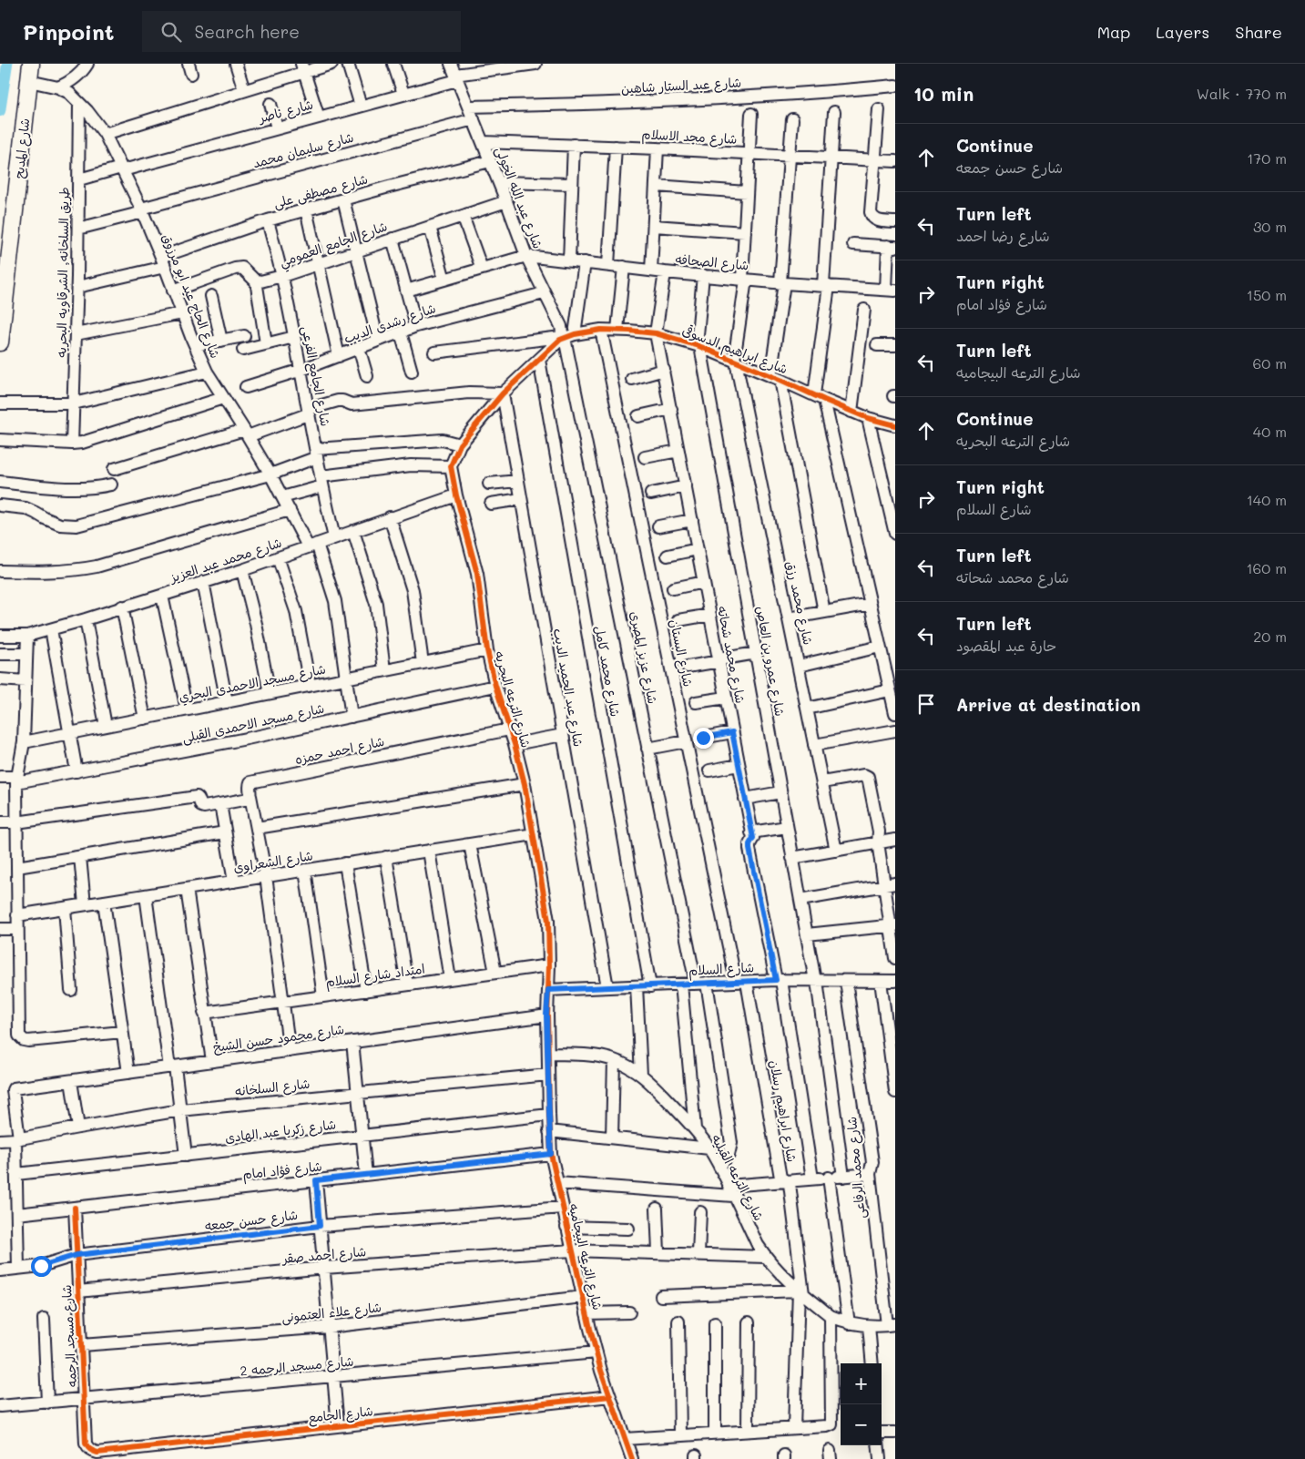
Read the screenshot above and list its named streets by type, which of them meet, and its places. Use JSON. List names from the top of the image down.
{
  "streets": {
    "main road": ["شارع المديح"],
    "street": [
      "شارع عبد الستار شاهين",
      "شارع ناصر",
      "شارع مجد الاسلام",
      "شارع سليمان محمد",
      "شارع مصطفى على",
      "شارع عبد الله الخولى",
      "شارع الجامع العمومي",
      "شارع الصحافه",
      "طريق السلخانه, الشرقاويه البحريه",
      "شارع الحاج عيد ابو مرزوق",
      "شارع رشدى الديب",
      "شارع ابراهيم الدسوقى",
      "شارع الجامع الفرعى",
      "شارع محمد عبد العزيز",
      "شارع محمد رزق",
      "شارع البستان",
      "شارع محمد شحاته",
      "شارع عزيز المصرى",
      "شارع عمرو بن العاص",
      "شارع محمد كامل",
      "شارع مسجد الاحمدى البحري",
      "شارع عبد الحميد الديب",
      "شارع الترعه البحريه",
      "شارع مسجد الاحمدى القبلى",
      "شارع احمد حمزه",
      "شارع الشعراوى",
      "شارع السلام",
      "امتداد شارع السلام",
      "شارع محمود حسن الشيخ",
      "شارع السلخانه",
      "شارع ابراهيم رسلان",
      "شارع زكريا عبد الهادى",
      "شارع محمد الرفاعى",
      "شارع فؤاد امام",
      "شارع الترعه القبليه",
      "شارع حسن جمعه",
      "شارع احمد صقر",
      "شارع الترعه البيجاميه",
      "شارع علاء العتمونى",
      "شارع مسجد الرحمه",
      "شارع مسجد الرحمه 2",
      "شارع الجامع"
    ]
  },
  "crossings": [
    ["شارع عبد الستار شاهين", "شارع عبد الله الخولى"],
    ["شارع ناصر", "شارع عبد الله الخولى"],
    ["شارع ناصر", "طريق السلخانه, الشرقاويه البحريه"],
    ["شارع ناصر", "شارع الحاج عيد ابو مرزوق"],
    ["شارع مجد الاسلام", "شارع عبد الله الخولى"],
    ["شارع مجد الاسلام", "شارع محمد رزق"],
    ["شارع المديح", "شارع الحاج عيد ابو مرزوق"],
    ["شارع سليمان محمد", "شارع عبد الله الخولى"],
    ["شارع سليمان محمد", "طريق السلخانه, الشرقاويه البحريه"],
    ["شارع سليمان محمد", "شارع الحاج عيد ابو مرزوق"],
    ["شارع مصطفى على", "شارع عبد الله الخولى"],
    ["شارع مصطفى على", "طريق السلخانه, الشرقاويه البحريه"],
    ["شارع مصطفى على", "شارع الحاج عيد ابو مرزوق"],
    ["شارع مصطفى على", "شارع الجامع الفرعى"],
    ["شارع عبد الله الخولى", "شارع الجامع العمومي"],
    ["شارع عبد الله الخولى", "شارع الصحافه"],
    ["شارع عبد الله الخولى", "شارع رشدى الديب"],
    ["شارع عبد الله الخولى", "شارع ابراهيم الدسوقى"],
    ["شارع عبد الله الخولى", "شارع عزيز المصرى"],
    ["شارع الجامع العمومي", "شارع الجامع الفرعى"],
    ["شارع الصحافه", "شارع محمد رزق"],
    ["شارع الصحافه", "شارع عمرو بن العاص"],
    ["طريق السلخانه, الشرقاويه البحريه", "شارع الحاج عيد ابو مرزوق"],
    ["شارع الحاج عيد ابو مرزوق", "شارع محمد عبد العزيز"],
    ["شارع الحاج عيد ابو مرزوق", "شارع مسجد الاحمدى البحري"],
    ["شارع الحاج عيد ابو مرزوق", "شارع مسجد الاحمدى القبلى"],
    ["شارع رشدى الديب", "شارع الجامع الفرعى"],
    ["شارع ابراهيم الدسوقى", "شارع محمد رزق"],
    ["شارع ابراهيم الدسوقى", "شارع البستان"],
    ["شارع ابراهيم الدسوقى", "شارع محمد شحاته"],
    ["شارع ابراهيم الدسوقى", "شارع عزيز المصرى"],
    ["شارع ابراهيم الدسوقى", "شارع عمرو بن العاص"],
    ["شارع الجامع الفرعى", "شارع محمد عبد العزيز"],
    ["شارع محمد عبد العزيز", "شارع الترعه البحريه"],
    ["شارع البستان", "شارع السلام"],
    ["شارع البستان", "شارع ابراهيم رسلان"],
    ["شارع محمد شحاته", "شارع السلام"],
    ["شارع عزيز المصرى", "شارع السلام"],
    ["شارع عزيز المصرى", "شارع الترعه القبليه"],
    ["شارع عمرو بن العاص", "شارع السلام"],
    ["شارع محمد كامل", "شارع السلام"],
    ["شارع مسجد الاحمدى البحري", "شارع الترعه البحريه"],
    ["شارع عبد الحميد الديب", "شارع السلام"],
    ["شارع الترعه البحريه", "شارع مسجد الاحمدى القبلى"],
    ["شارع الترعه البحريه", "شارع احمد حمزه"],
    ["شارع الترعه البحريه", "شارع الشعراوى"],
    ["شارع الترعه البحريه", "شارع السلام"],
    ["شارع الترعه البحريه", "امتداد شارع السلام"],
    ["شارع الترعه البحريه", "شارع محمود حسن الشيخ"],
    ["شارع الترعه البحريه", "شارع الترعه القبليه"],
    ["شارع الترعه البحريه", "شارع الترعه البيجاميه"],
    ["شارع السلام", "شارع ابراهيم رسلان"],
    ["شارع السلام", "شارع محمد الرفاعى"],
    ["شارع محمود حسن الشيخ", "شارع السلخانه"],
    ["شارع السلخانه", "شارع الترعه البيجاميه"],
    ["شارع ابراهيم رسلان", "شارع الترعه القبليه"],
    ["شارع زكريا عبد الهادى", "شارع الترعه البيجاميه"],
    ["شارع محمد الرفاعى", "شارع الترعه القبليه"],
    ["شارع فؤاد امام", "شارع الترعه البيجاميه"],
    ["شارع فؤاد امام", "شارع مسجد الرحمه"],
    ["شارع الترعه القبليه", "شارع احمد صقر"],
    ["شارع الترعه القبليه", "شارع الترعه البيجاميه"],
    ["شارع حسن جمعه", "شارع الترعه البيجاميه"],
    ["شارع حسن جمعه", "شارع مسجد الرحمه"],
    ["شارع احمد صقر", "شارع الترعه البيجاميه"],
    ["شارع احمد صقر", "شارع مسجد الرحمه"],
    ["شارع الترعه البيجاميه", "شارع علاء العتمونى"],
    ["شارع الترعه البيجاميه", "شارع مسجد الرحمه 2"],
    ["شارع الترعه البيجاميه", "شارع الجامع"],
    ["شارع علاء العتمونى", "شارع مسجد الرحمه"],
    ["شارع مسجد الرحمه", "شارع مسجد الرحمه 2"],
    ["شارع مسجد الرحمه", "شارع الجامع"]
  ],
  "page": {
    "header": "Pinpoint",
    "search": "Search here",
    "nav": ["Map", "Layers", "Share"],
    "heading": ["10 min", "Walk · 770 m"],
    "list": [
      ["Continue", "شارع حسن جمعه", "170 m"],
      ["Turn left", "شارع رضا احمد", "30 m"],
      ["Turn right", "شارع فؤاد امام", "150 m"],
      ["Turn left", "شارع الترعه البيجاميه", "60 m"],
      ["Continue", "شارع الترعه البحريه", "40 m"],
      ["Turn right", "شارع السلام", "140 m"],
      ["Turn left", "شارع محمد شحاته", "160 m"],
      ["Turn left", "حارة عبد المقصود", "20 m"],
      "Arrive at destination"
    ],
    "map_buttons": ["+", "−"]
  }
}
